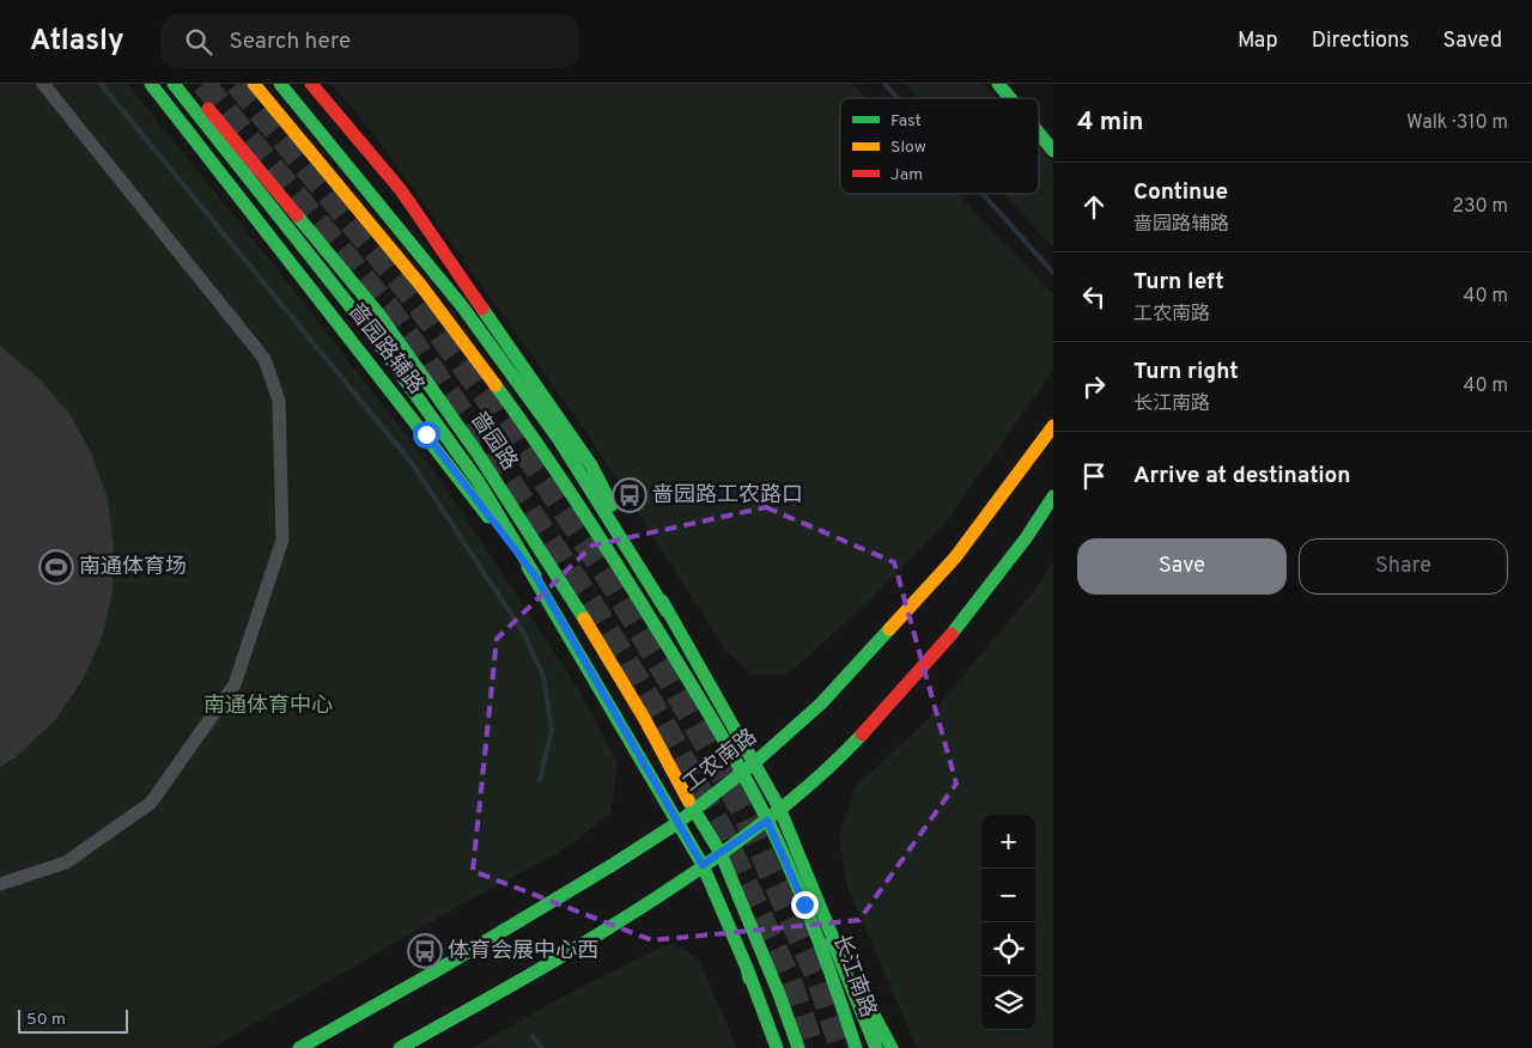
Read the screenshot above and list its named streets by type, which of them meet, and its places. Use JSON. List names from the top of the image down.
{
  "streets": {
    "main road": [
      "啬园路辅路",
      "啬园路",
      "工农南路",
      "长江南路"
    ]
  },
  "crossings": [
    ["啬园路辅路", "工农南路"],
    ["啬园路", "工农南路"],
    ["啬园路", "长江南路"]
  ],
  "parks": ["南通体育中心"],
  "places": {
    "bus stop": ["啬园路工农路口", "体育会展中心西"],
    "sports": ["南通体育场"]
  },
  "legend": ["Fast", "Slow", "Jam"],
  "scale_bar": "50 m",
  "page": {
    "header": "Atlasly",
    "search": "Search here",
    "nav": ["Map", "Directions", "Saved"],
    "heading": ["4 min", "Walk · 310 m"],
    "list": [
      ["Continue", "啬园路辅路", "230 m"],
      ["Turn left", "工农南路", "40 m"],
      ["Turn right", "长江南路", "40 m"],
      "Arrive at destination"
    ],
    "buttons": ["Save", "Share"],
    "map_buttons": ["+", "−"],
    "scale": "50 m"
  }
}
